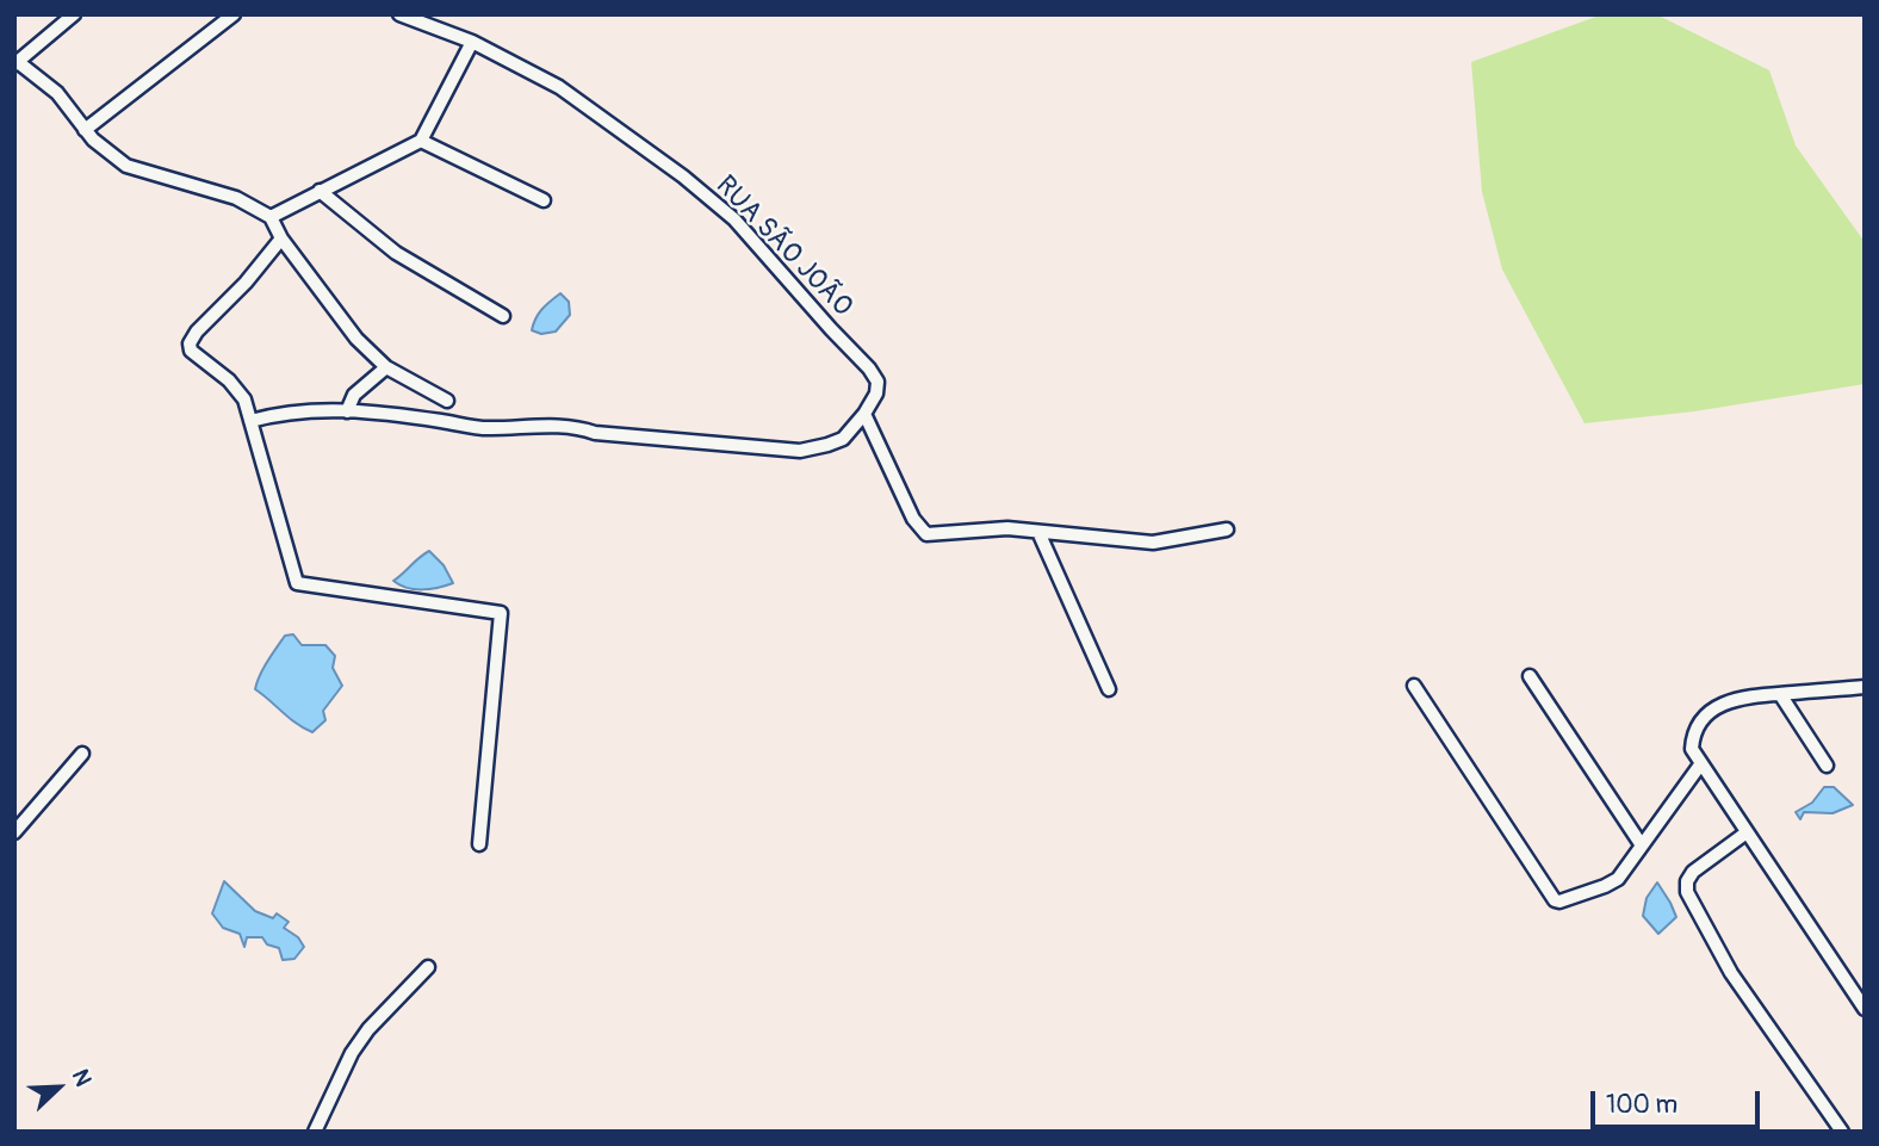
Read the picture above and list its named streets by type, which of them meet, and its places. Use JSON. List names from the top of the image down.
{
  "streets": {
    "street": ["RUA SÃO JOÃO"]
  },
  "scale_bar": "100 m",
  "north": "top right"
}
